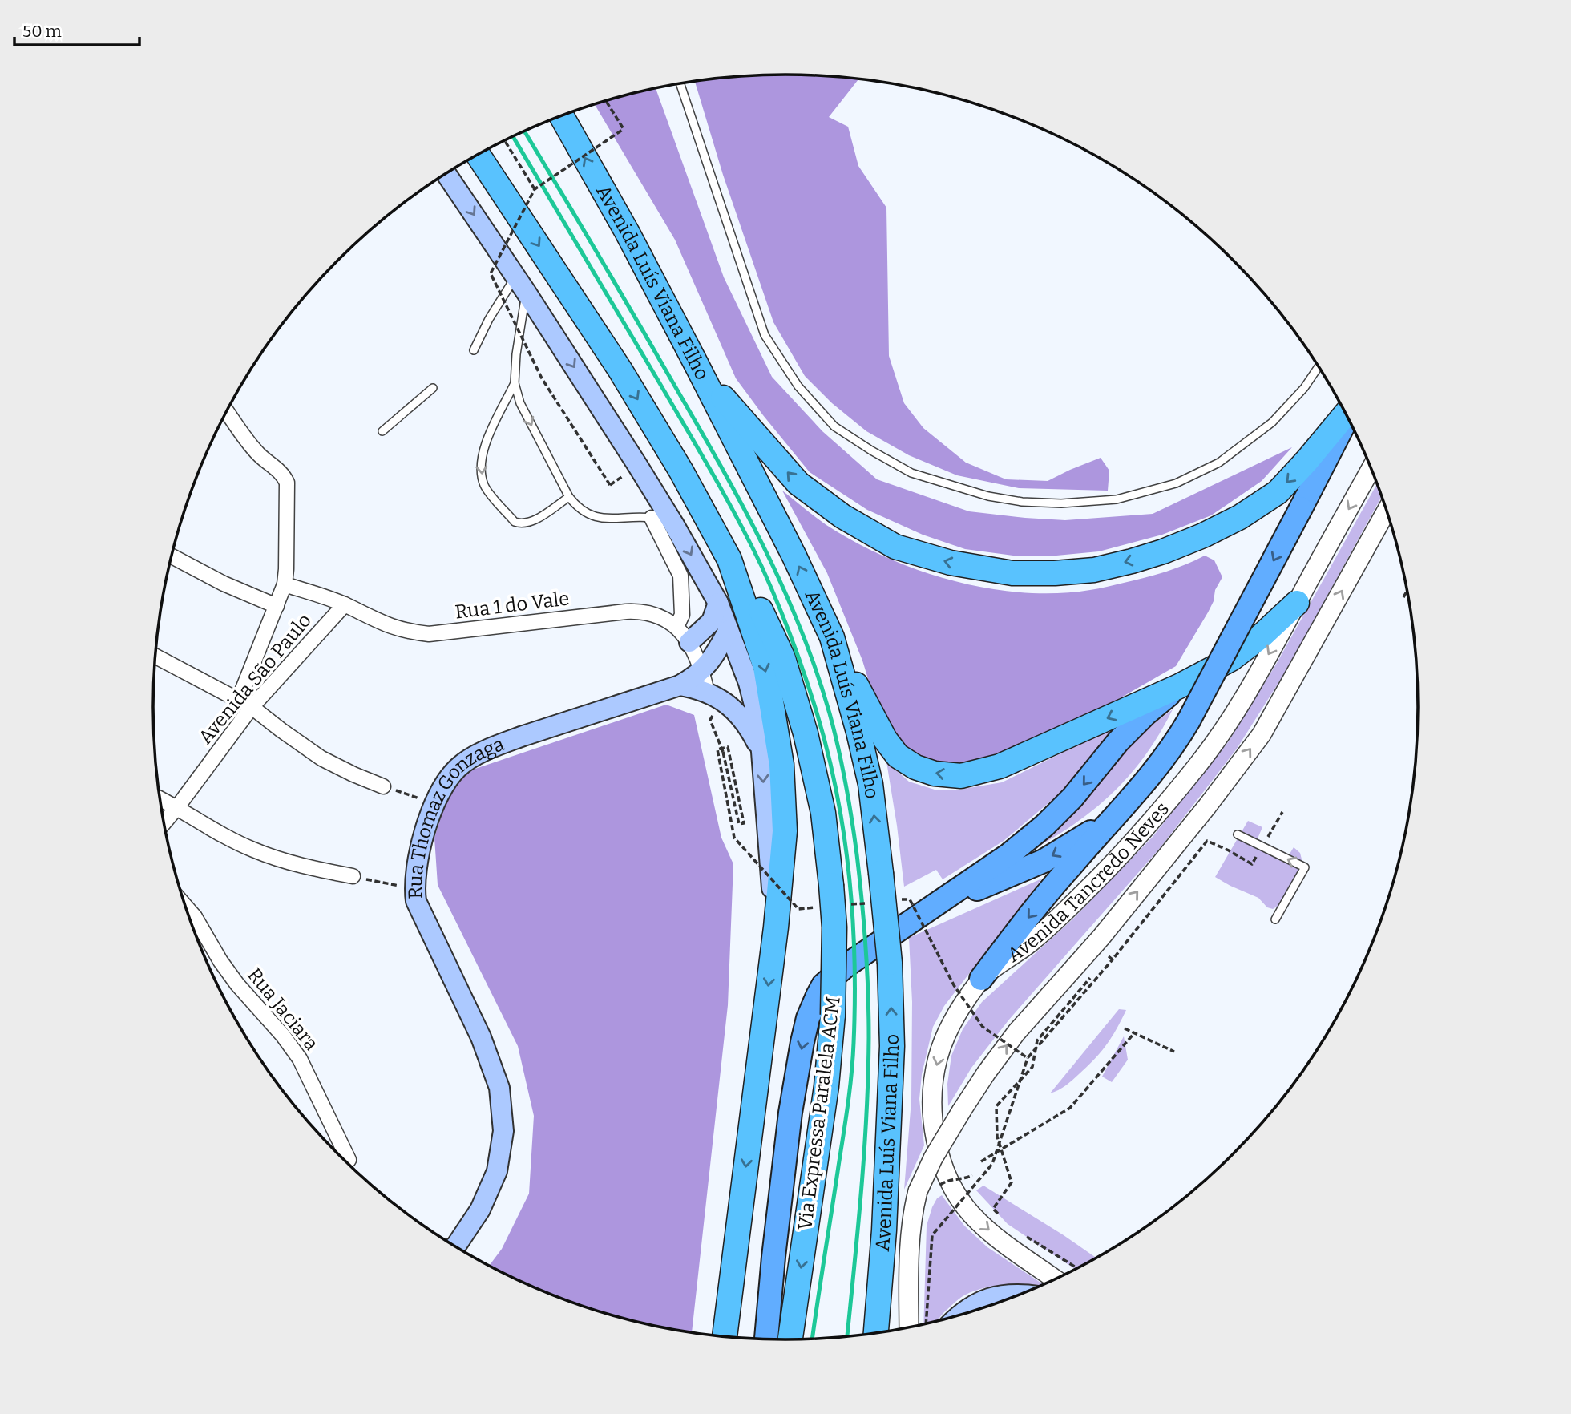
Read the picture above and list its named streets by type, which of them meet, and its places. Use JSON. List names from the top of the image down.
{
  "streets": {
    "highway": ["Avenida Luís Viana Filho", "Via Expressa Paralela ACM"],
    "main road": ["Rua Thomaz Gonzaga", "Avenida Tancredo Neves"],
    "street": ["Rua 1 do Vale", "Avenida São Paulo", "Rua Jaciara"]
  },
  "crossings": [
    ["Rua 1 do Vale", "Avenida São Paulo"]
  ],
  "scale_bar": "50 m"
}
